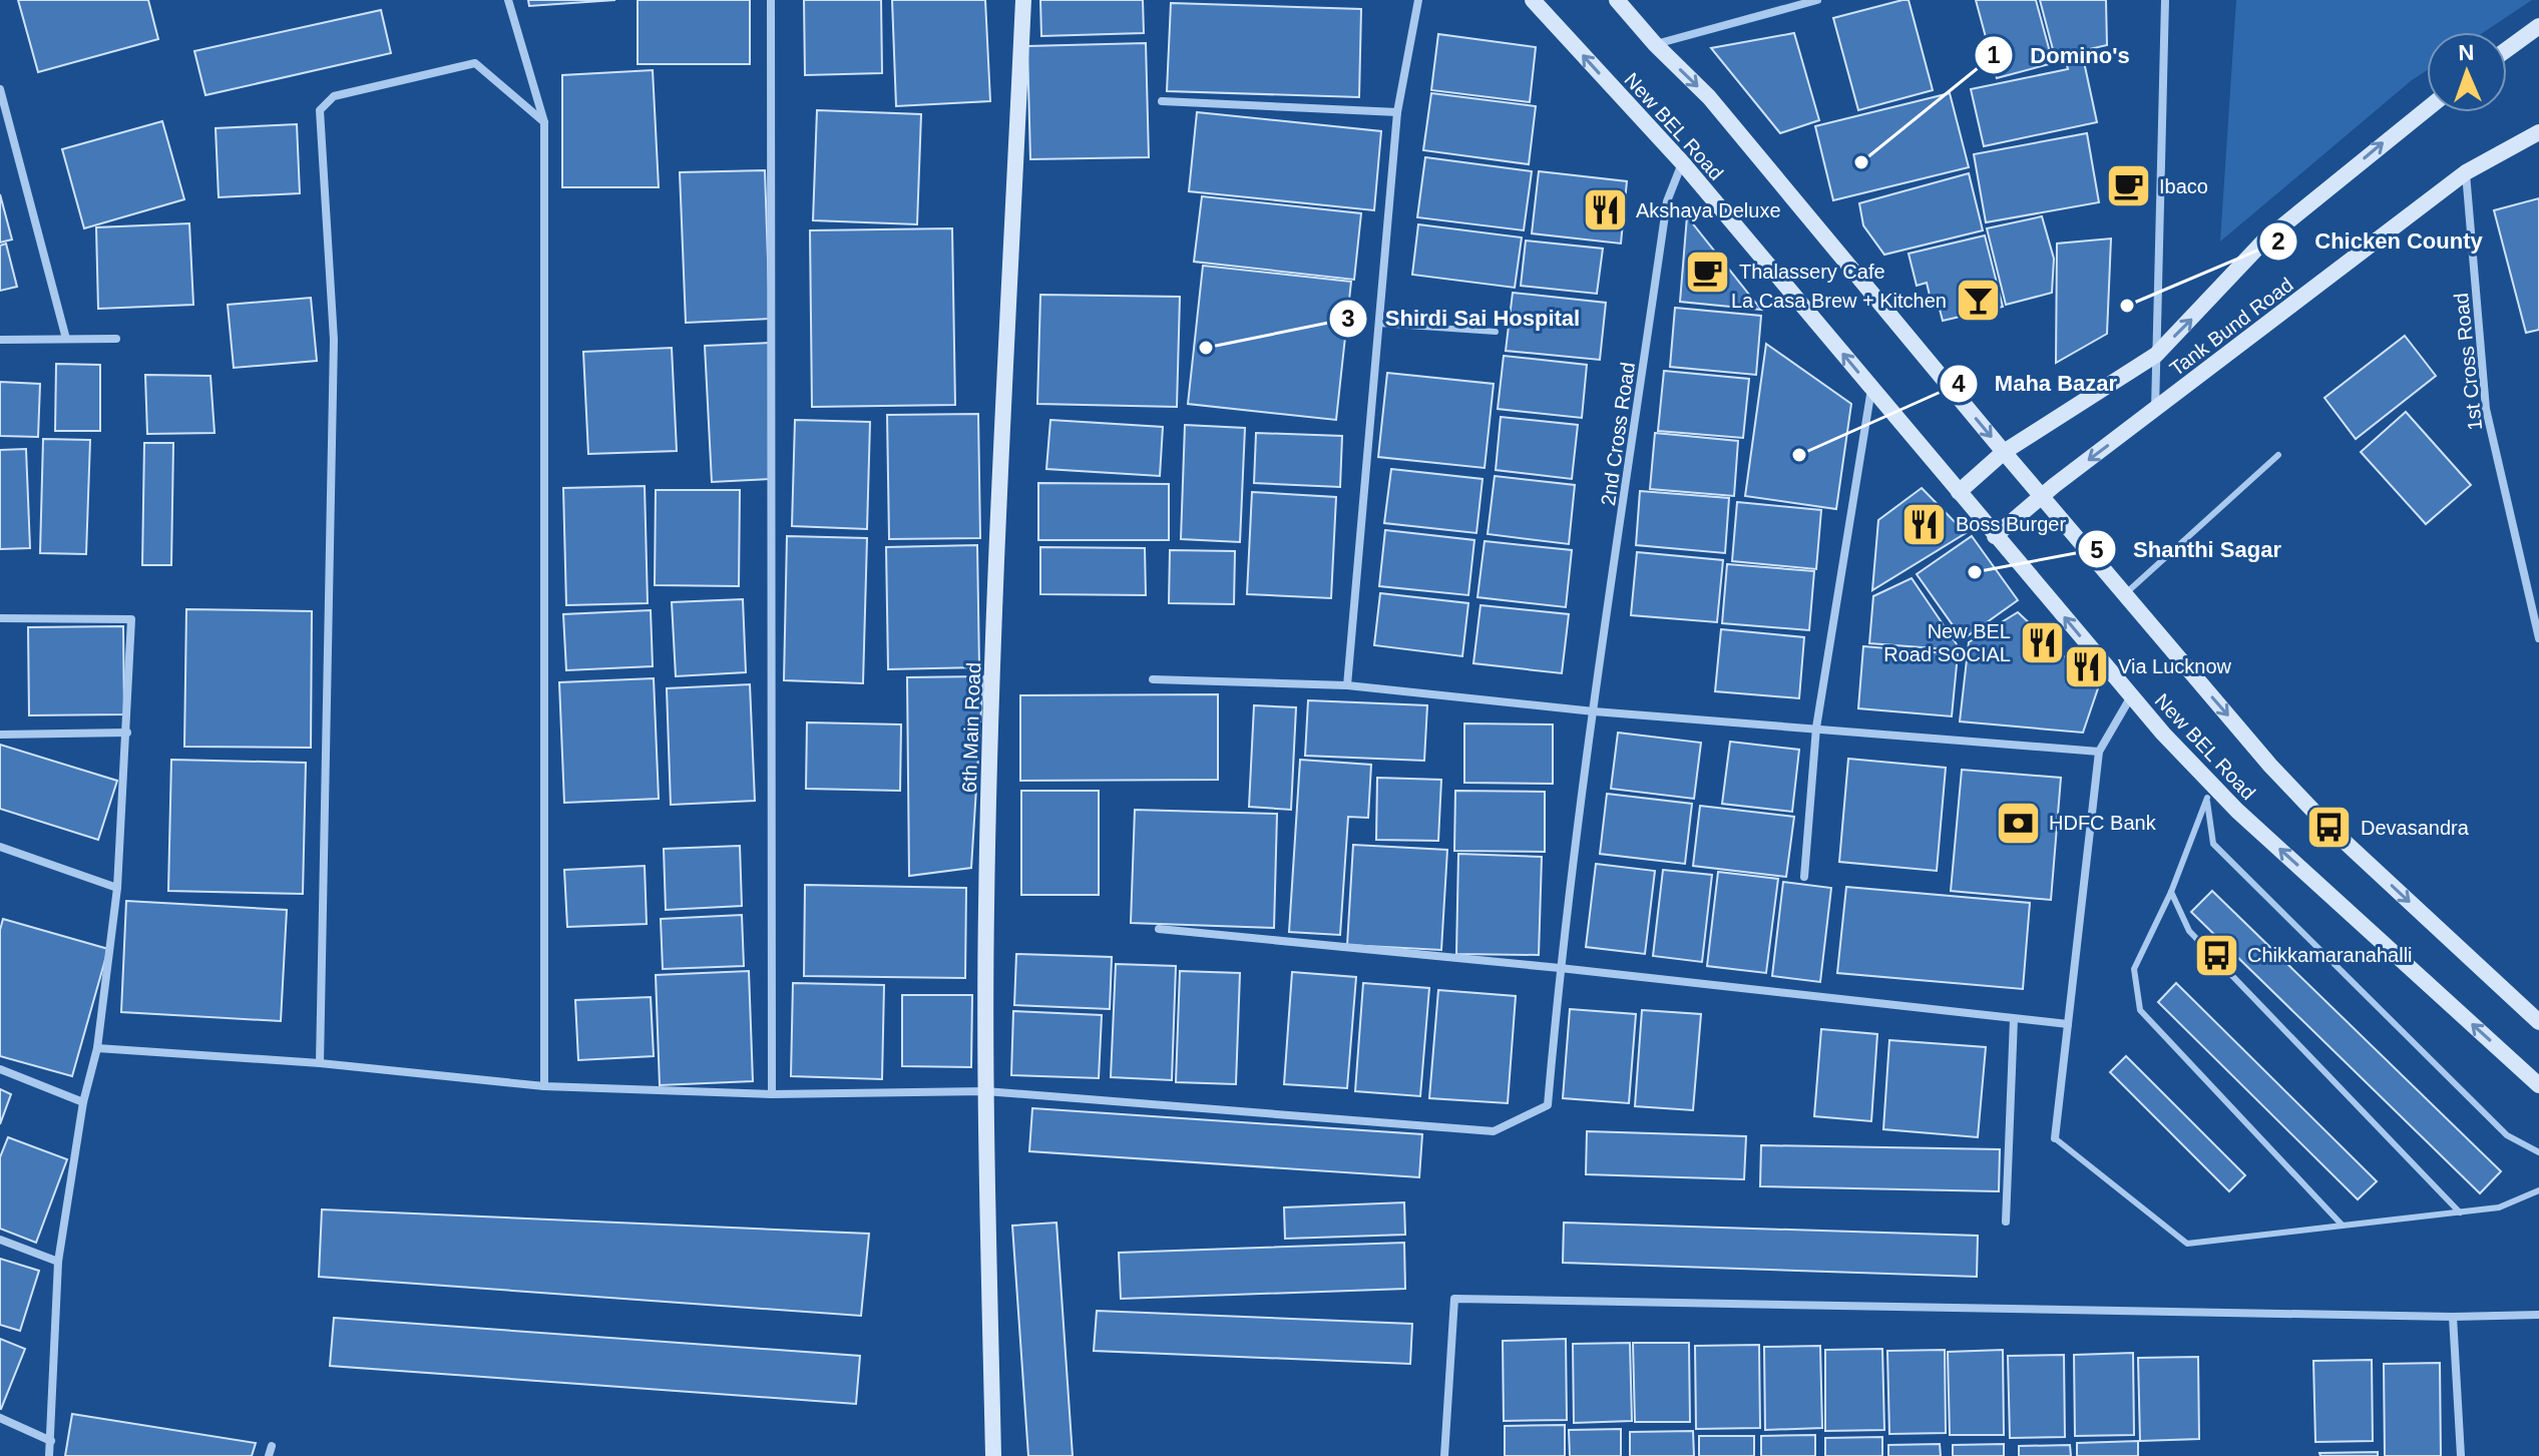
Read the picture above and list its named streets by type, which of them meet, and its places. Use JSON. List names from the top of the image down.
{
  "streets": {
    "main road": ["New BEL Road", "Tank Bund Road", "6th Main Road"],
    "street": ["1st Cross Road", "2nd Cross Road"]
  },
  "crossings": [
    ["New BEL Road", "Tank Bund Road"],
    ["New BEL Road", "2nd Cross Road"],
    ["Tank Bund Road", "1st Cross Road"],
    ["2nd Cross Road", "6th Main Road"]
  ],
  "places": {
    "other": [
      "Domino's",
      "Chicken County",
      "Shirdi Sai Hospital",
      "Maha Bazar",
      "Shanthi Sagar"
    ],
    "cafe": ["Ibaco", "Thalassery Cafe"],
    "restaurant": [
      "Akshaya Deluxe",
      "Boss Burger",
      "New BEL Road SOCIAL",
      "Via Lucknow"
    ],
    "bar": ["La Casa Brew + Kitchen"],
    "bank": ["HDFC Bank"],
    "bus stop": ["Devasandra", "Chikkamaranahalli"]
  },
  "north": "top"
}
